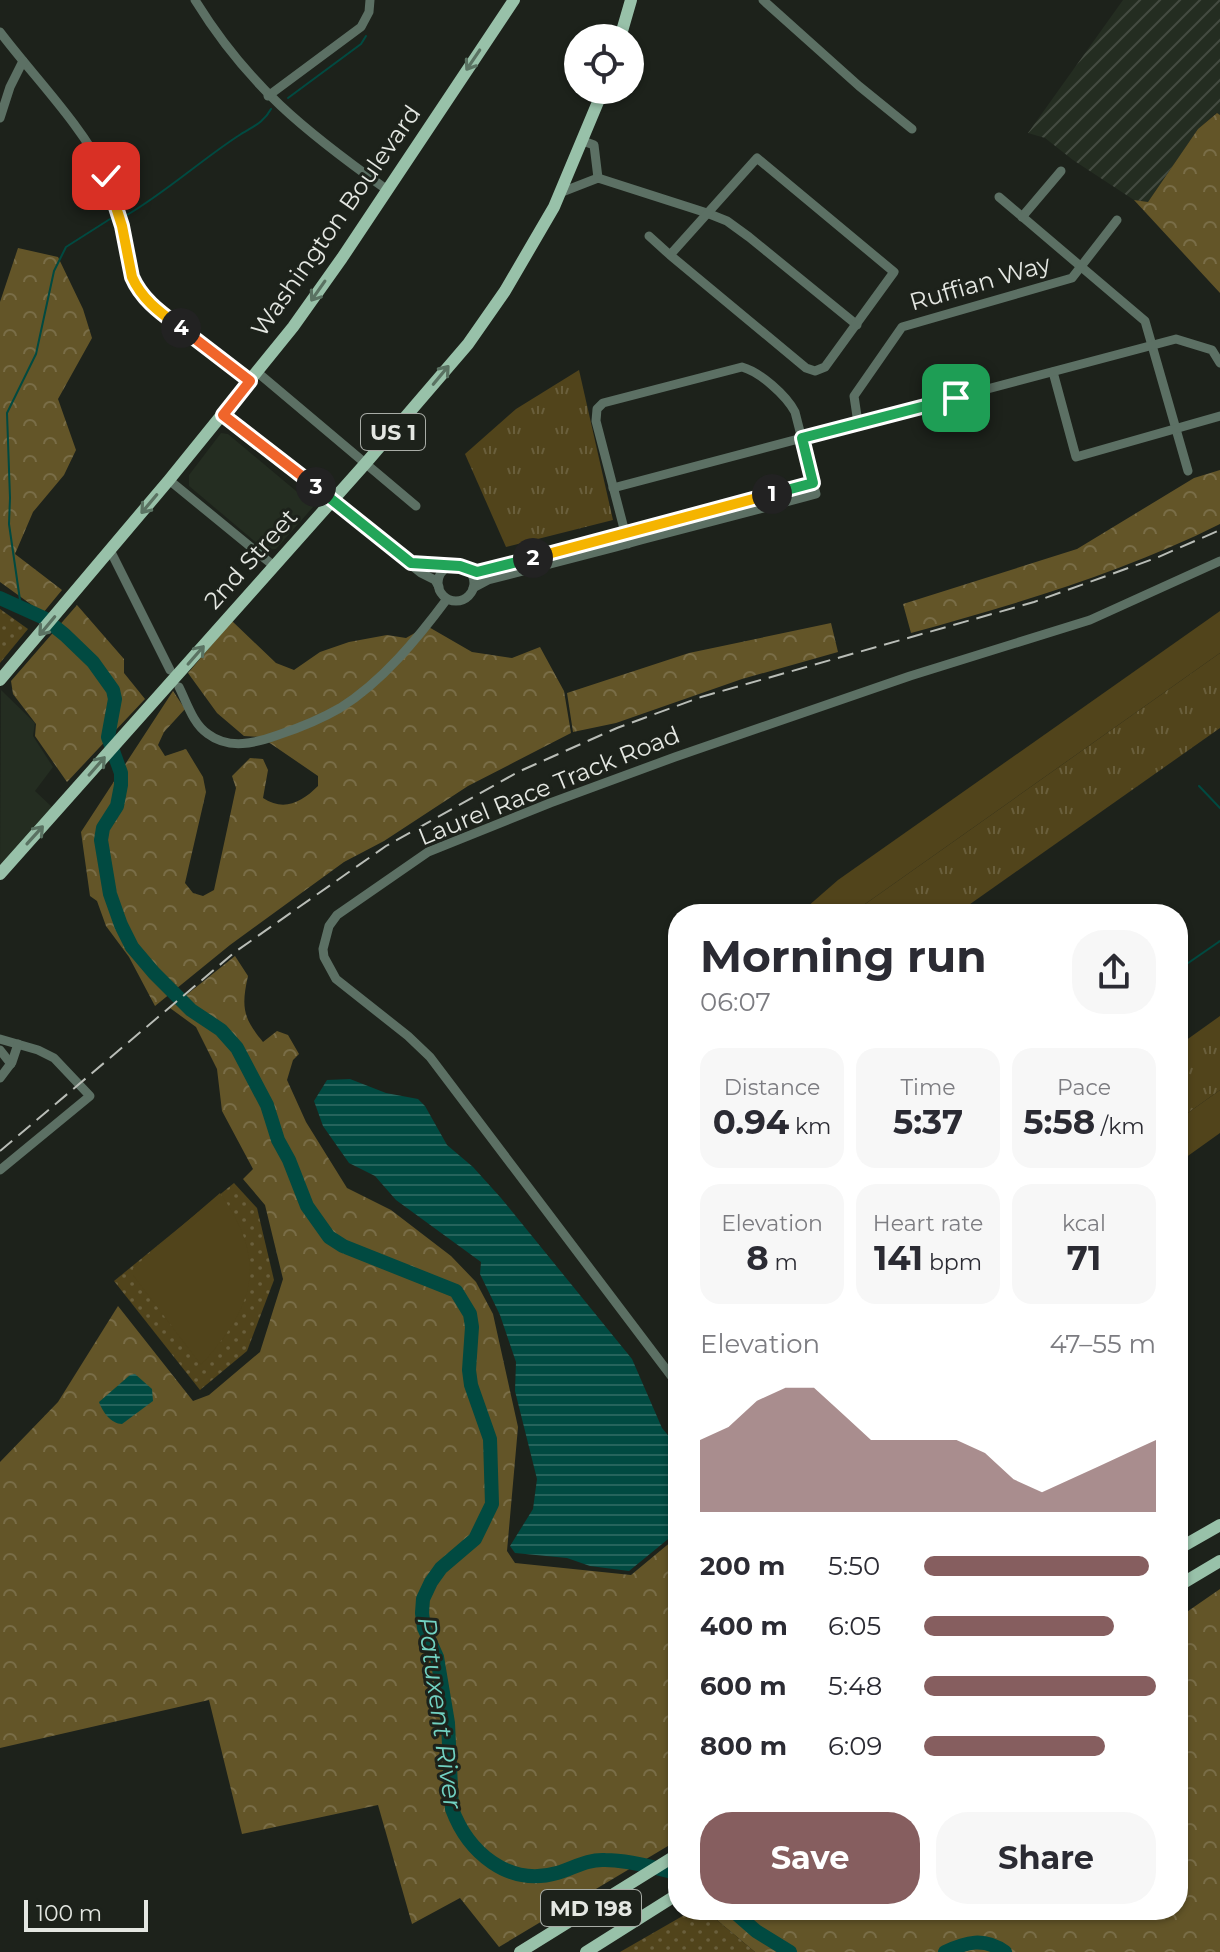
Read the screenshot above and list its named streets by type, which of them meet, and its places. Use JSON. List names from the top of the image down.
{
  "streets": {
    "main road": [
      "Washington Boulevard",
      "US 1",
      "2nd Street",
      "MD 198"
    ],
    "street": ["Ruffian Way", "Laurel Race Track Road"]
  },
  "one_way": ["Washington Boulevard", "2nd Street"],
  "water": ["Patuxent River"],
  "scale_bar": "100 m",
  "page": {
    "pins": [
      "4",
      "3",
      "1",
      "2"
    ],
    "heading": ["Morning run", "06:07"],
    "stats": [
      ["Distance", "0.94 km"],
      ["Time", "5:37"],
      ["Pace", "5:58 /km"],
      ["Elevation", "8 m"],
      ["Heart rate", "141 bpm"],
      ["kcal", "71"]
    ],
    "chart": ["Elevation", "47–55 m"],
    "list": [
      {
        "name": "200 m",
        "note": "5:50"
      },
      {
        "name": "400 m",
        "note": "6:05"
      },
      {
        "name": "600 m",
        "note": "5:48"
      },
      {
        "name": "800 m",
        "note": "6:09"
      }
    ],
    "buttons": ["Save", "Share"],
    "scale": "100 m"
  }
}
